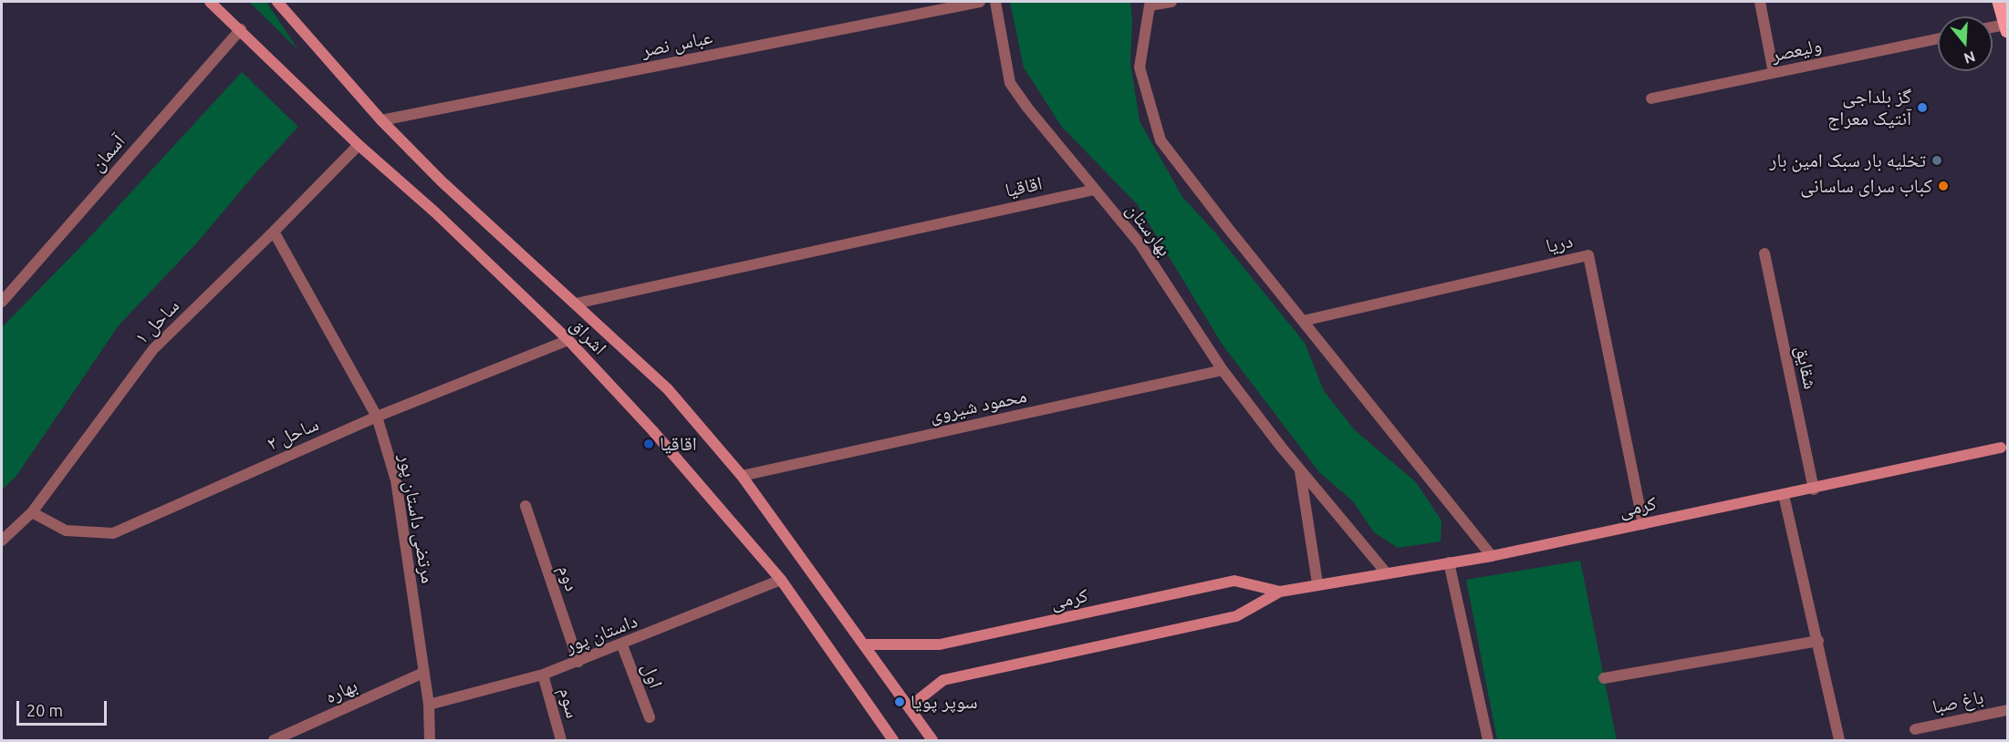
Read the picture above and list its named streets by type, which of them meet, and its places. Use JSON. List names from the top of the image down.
{
  "streets": {
    "main road": ["اشراق", "کرمی"],
    "street": [
      "عباس نصر",
      "ولیعصر",
      "آسمان",
      "اقاقیا",
      "بهارستان",
      "دریا",
      "ساحل ۱",
      "شقایق",
      "محمود شیروی",
      "ساحل ۲",
      "مرتضی داستان پور",
      "دوم",
      "داستان پور",
      "اول",
      "بهاره",
      "باغ صبا",
      "سوم"
    ]
  },
  "crossings": [
    ["عباس نصر", "اشراق"],
    ["آسمان", "اشراق"],
    ["اقاقیا", "بهارستان"],
    ["اقاقیا", "اشراق"],
    ["بهارستان", "محمود شیروی"],
    ["بهارستان", "کرمی"],
    ["دریا", "کرمی"],
    ["ساحل ۱", "اشراق"],
    ["ساحل ۱", "ساحل ۲"],
    ["ساحل ۱", "مرتضی داستان پور"],
    ["اشراق", "محمود شیروی"],
    ["اشراق", "ساحل ۲"],
    ["اشراق", "کرمی"],
    ["اشراق", "داستان پور"],
    ["شقایق", "کرمی"],
    ["ساحل ۲", "مرتضی داستان پور"],
    ["مرتضی داستان پور", "داستان پور"],
    ["مرتضی داستان پور", "بهاره"],
    ["دوم", "داستان پور"],
    ["داستان پور", "اول"],
    ["داستان پور", "سوم"]
  ],
  "places": [
    "گز بلداجی آنتیک معراج",
    "تخلیه بار سبک امین بار",
    "کباب سرای ساسانی",
    "اقاقیا",
    "سوپر پویا"
  ],
  "scale_bar": "20 m",
  "north": "bottom"
}
